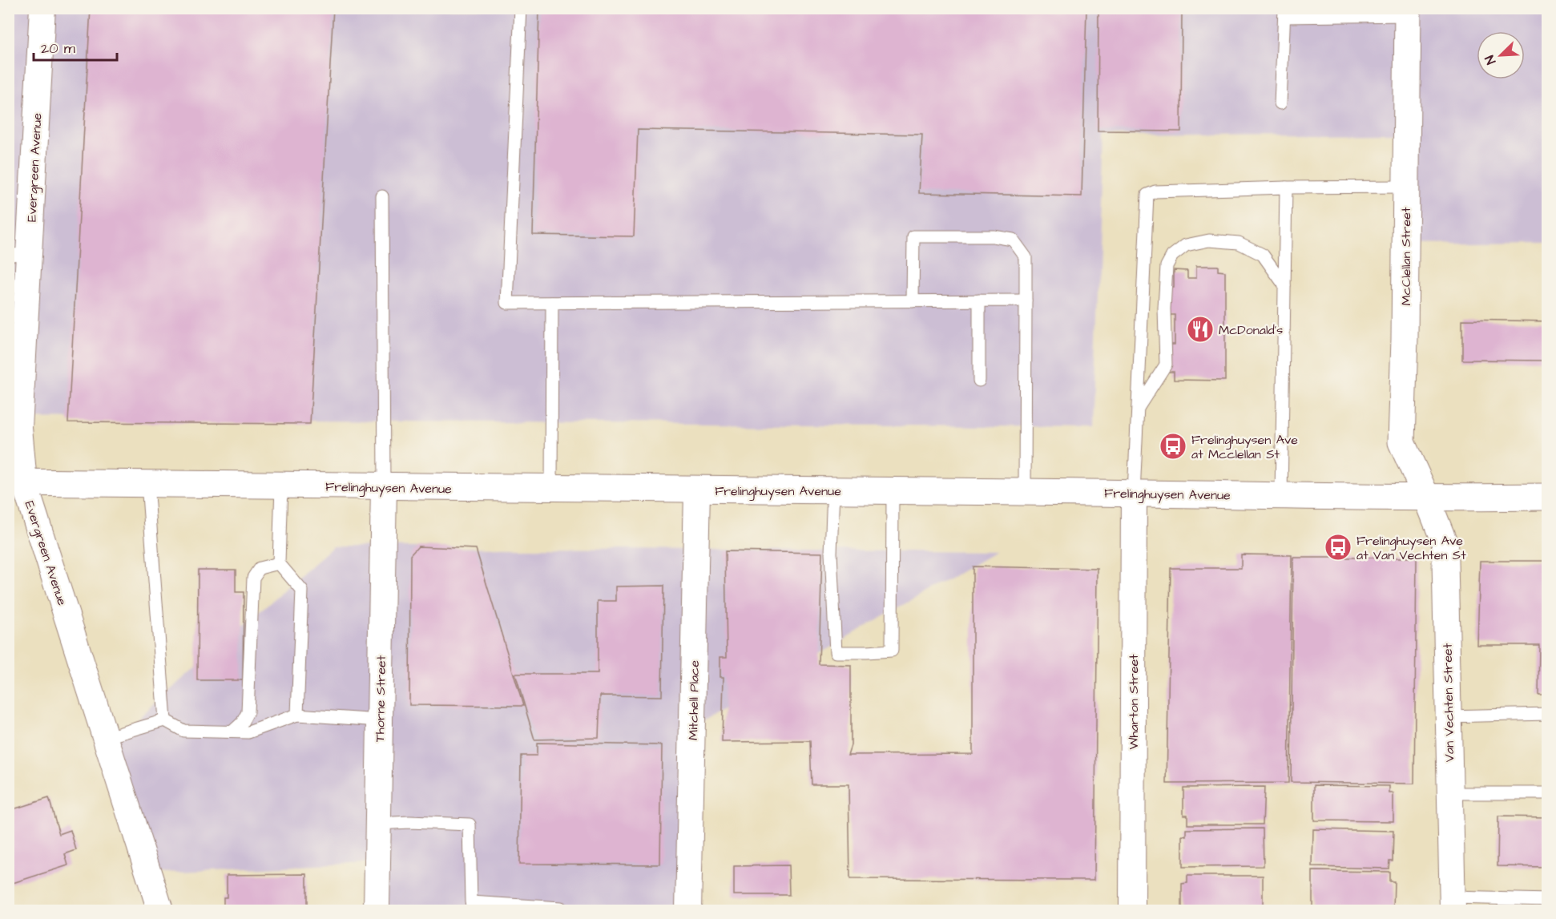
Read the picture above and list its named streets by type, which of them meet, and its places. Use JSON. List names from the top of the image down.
{
  "streets": {
    "main road": ["McClellan Street", "Frelinghuysen Avenue"],
    "street": [
      "Evergreen Avenue",
      "Thorne Street",
      "Mitchell Place",
      "Wharton Street",
      "Van Vechten Street"
    ]
  },
  "crossings": [
    ["Evergreen Avenue", "Frelinghuysen Avenue"],
    ["McClellan Street", "Frelinghuysen Avenue"],
    ["McClellan Street", "Van Vechten Street"],
    ["Frelinghuysen Avenue", "Thorne Street"],
    ["Frelinghuysen Avenue", "Mitchell Place"],
    ["Frelinghuysen Avenue", "Wharton Street"],
    ["Frelinghuysen Avenue", "Van Vechten Street"]
  ],
  "places": {
    "restaurant": ["McDonald's"],
    "bus stop": ["Frelinghuysen Ave at Mcclellan St", "Frelinghuysen Ave at Van Vechten St"]
  },
  "scale_bar": "20 m",
  "north": "bottom left"
}
